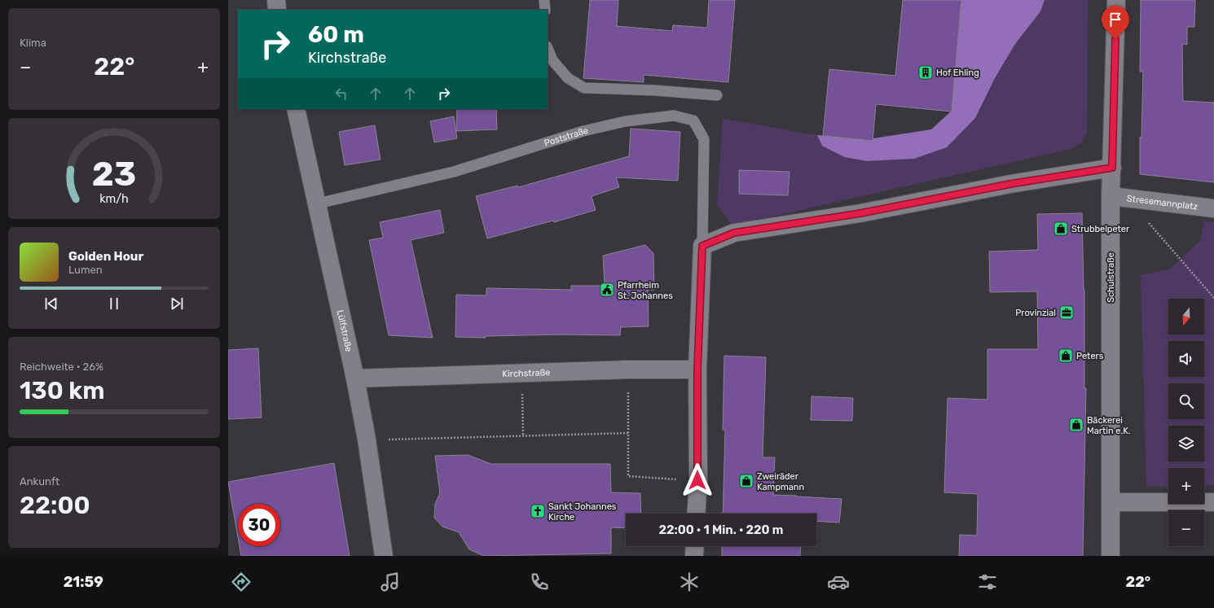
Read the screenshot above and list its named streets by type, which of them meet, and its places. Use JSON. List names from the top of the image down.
{
  "streets": {
    "street": [
      "Stresemannplatz",
      "Schulstraße",
      "Lülfstraße",
      "Kirchstraße"
    ],
    "lane": ["Poststraße"]
  },
  "crossings": [
    ["Poststraße", "Lülfstraße"],
    ["Stresemannplatz", "Schulstraße"],
    ["Lülfstraße", "Kirchstraße"]
  ],
  "places": {
    "building": ["Hof Ehling"],
    "shop": [
      "Strubbelpeter",
      "Peters",
      "Bäckerei Martin e.K.",
      "Zweiräder Kampmann"
    ],
    "public building": ["Pfarrheim St. Johannes"],
    "office": ["Provinzial"],
    "church": ["Sankt Johannes Kirche"]
  },
  "north": "bottom",
  "page": {
    "tile": [
      "Klima",
      ["Reichweite · 26%", "130 km"],
      ["Ankunft", "22:00"]
    ],
    "turn": ["60 m", "Kirchstraße"],
    "heat": ["−", "22°", "+"],
    "song": ["Golden Hour", "Lumen"],
    "map_buttons": ["+", "−"],
    "limit": "30",
    "trip": "22:00 · 1 Min. · 220 m",
    "tabs": ["21:59", "22°"],
    "gauge": ["23", "km/h"]
  }
}
